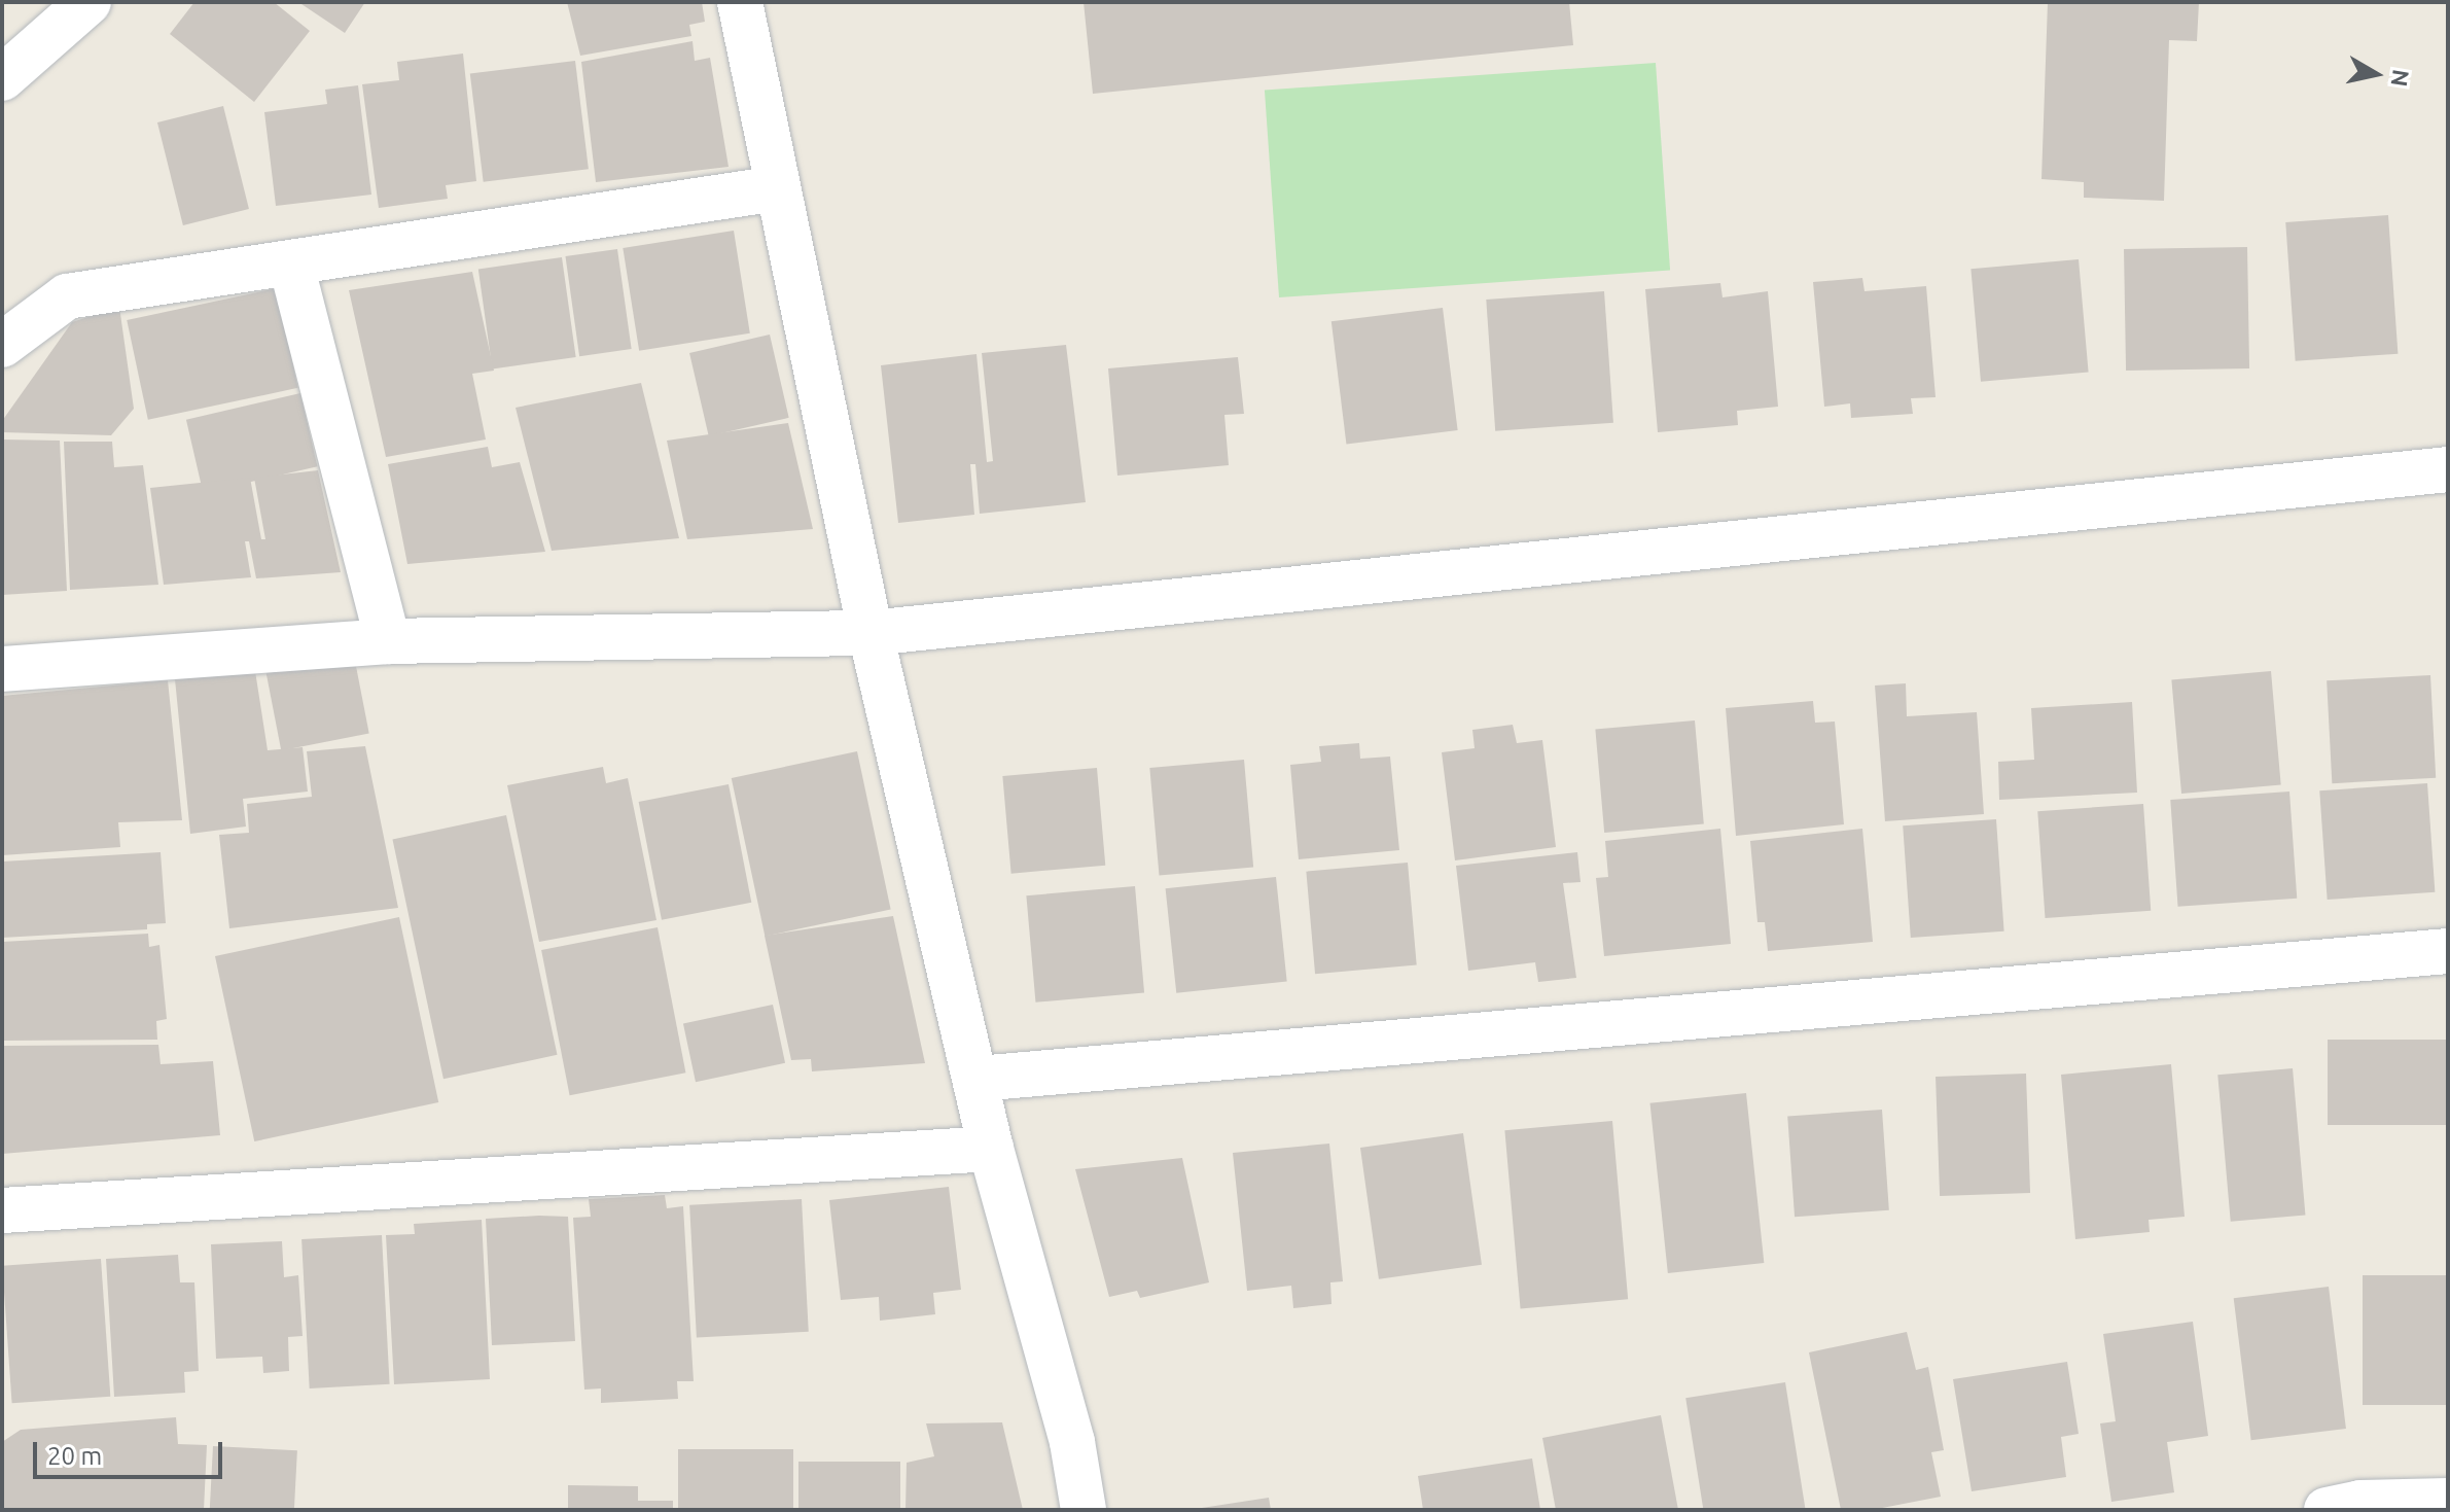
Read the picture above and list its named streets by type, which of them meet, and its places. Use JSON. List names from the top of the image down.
{
  "scale_bar": "20 m",
  "north": "right"
}
